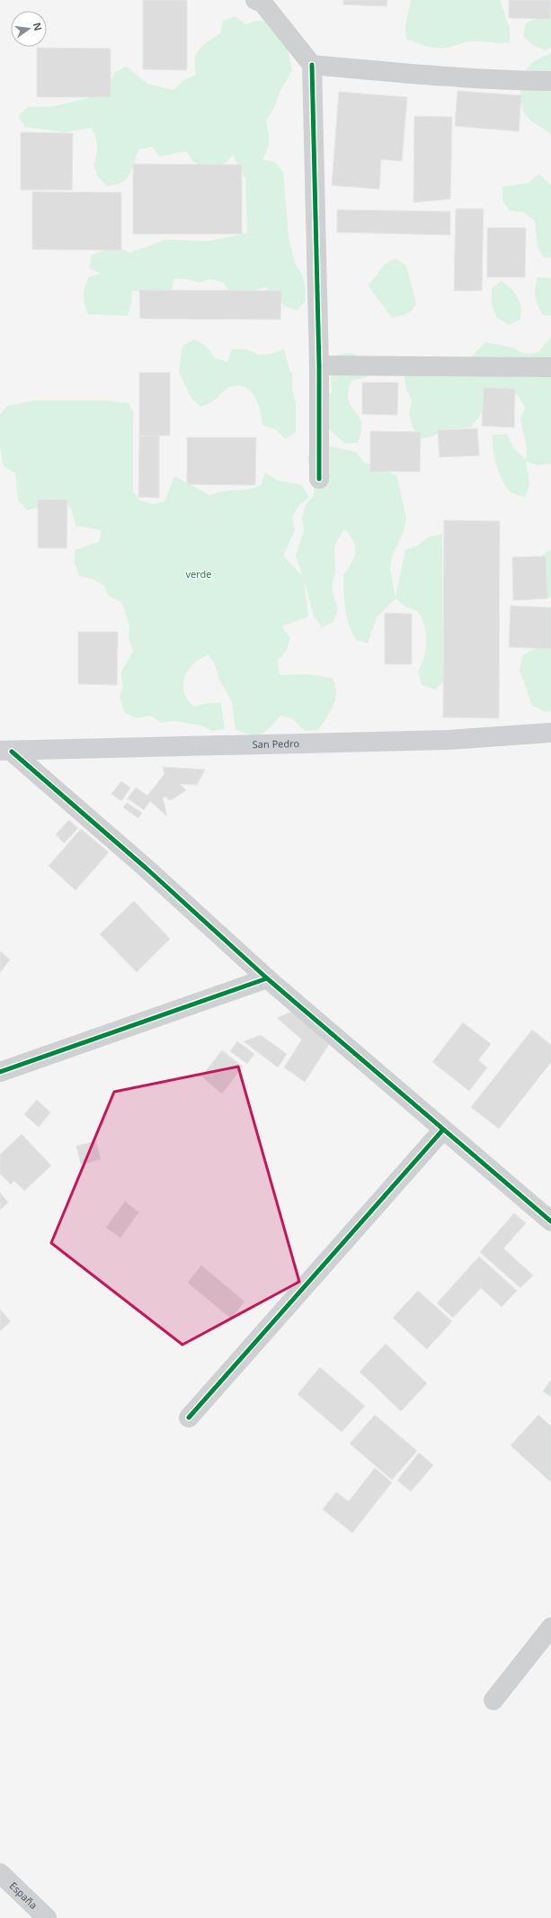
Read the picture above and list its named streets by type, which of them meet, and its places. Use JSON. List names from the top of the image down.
{
  "streets": {
    "main road": ["San Pedro"],
    "street": ["España"]
  },
  "parks": ["verde"],
  "north": "right"
}
